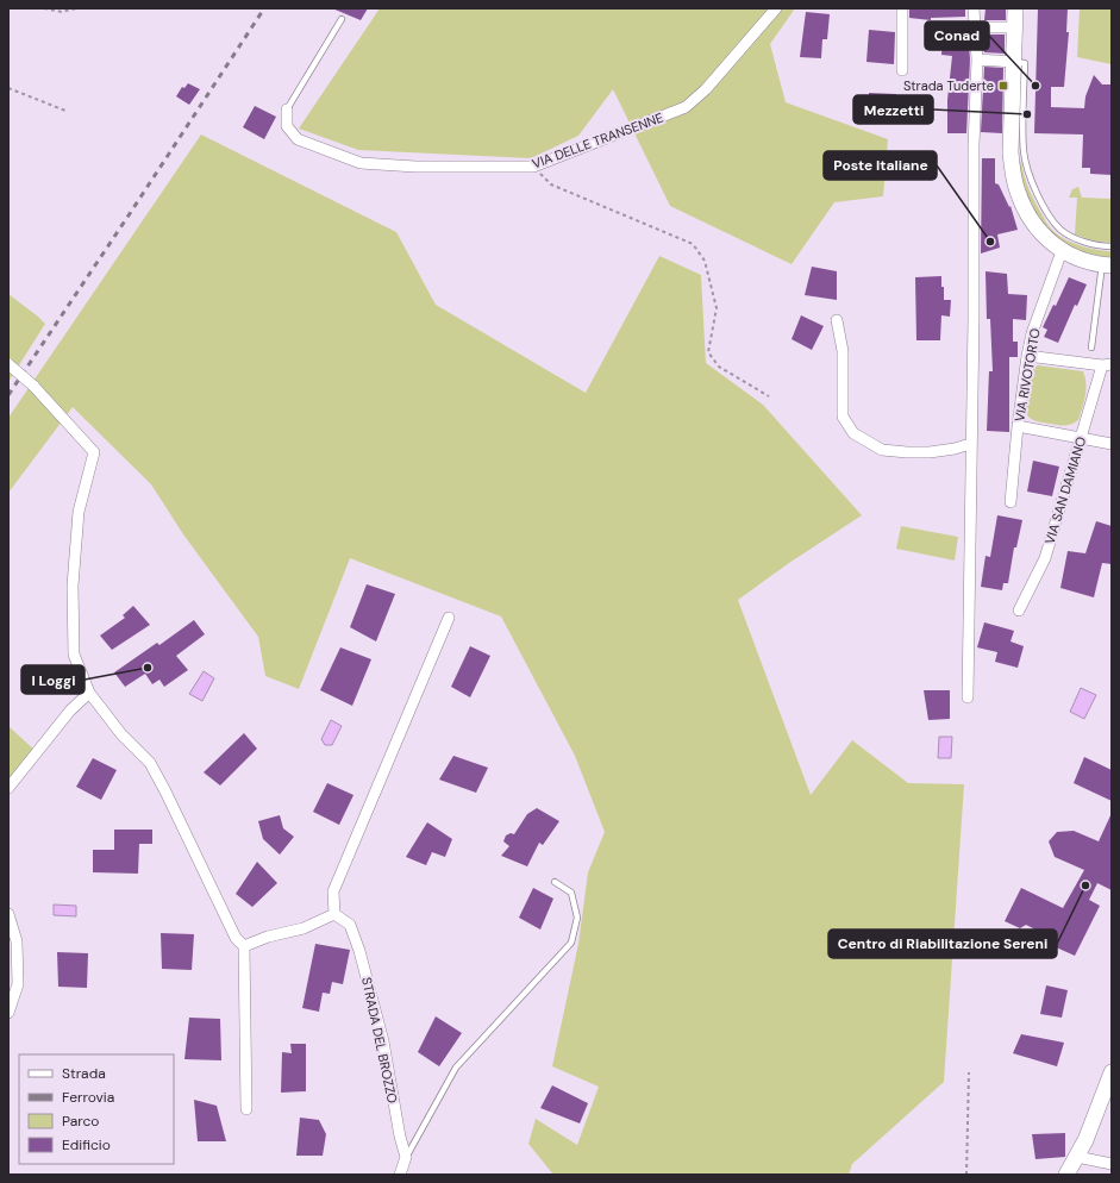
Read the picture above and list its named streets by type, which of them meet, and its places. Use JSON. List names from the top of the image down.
{
  "streets": {
    "street": [
      "VIA DELLE TRANSENNE",
      "VIA RIVOTORTO",
      "VIA SAN DAMIANO",
      "STRADA DEL BROZZO"
    ]
  },
  "places": {
    "transit": ["Strada Tuderte"],
    "other": [
      "Conad",
      "Mezzetti",
      "Poste Italiane",
      "I Loggi",
      "Centro di Riabilitazione Sereni"
    ]
  },
  "legend": [
    "Strada",
    "Ferrovia",
    "Parco",
    "Edificio"
  ]
}
